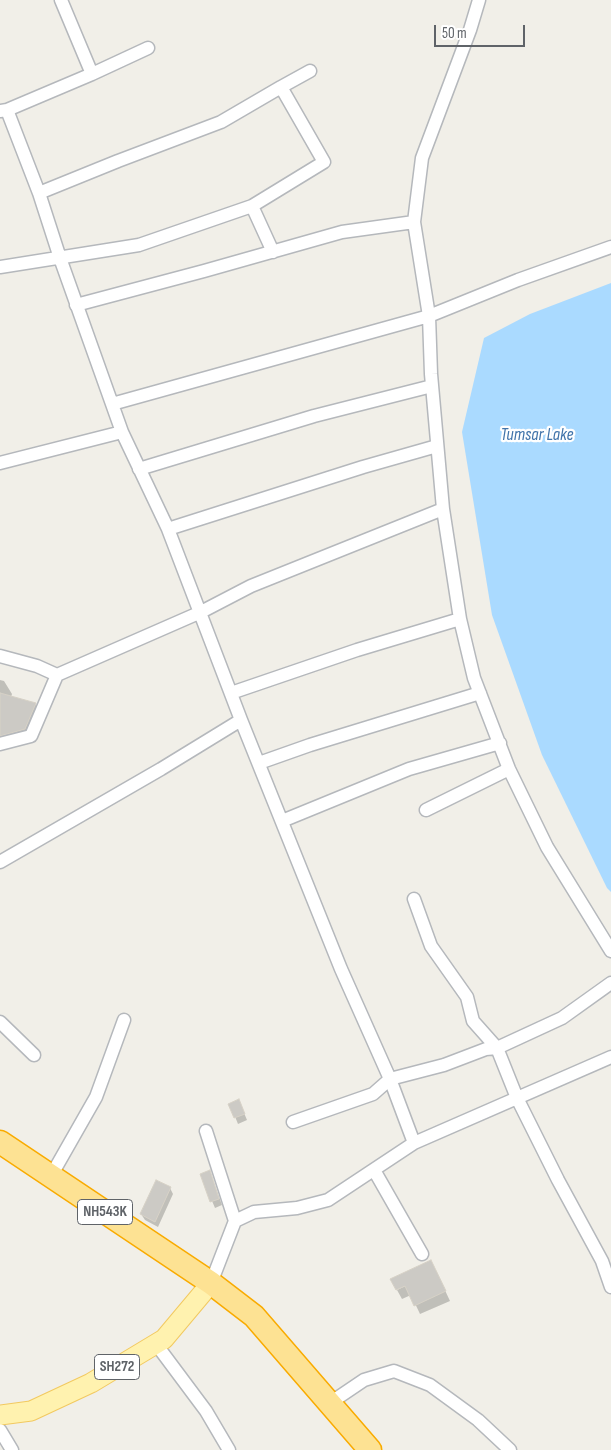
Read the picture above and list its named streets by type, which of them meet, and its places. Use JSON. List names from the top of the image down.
{
  "streets": {
    "highway": ["NH543K"],
    "main road": ["SH272"]
  },
  "crossings": [
    ["NH543K", "SH272"]
  ],
  "water": ["Tumsar Lake"],
  "scale_bar": "50 m"
}
